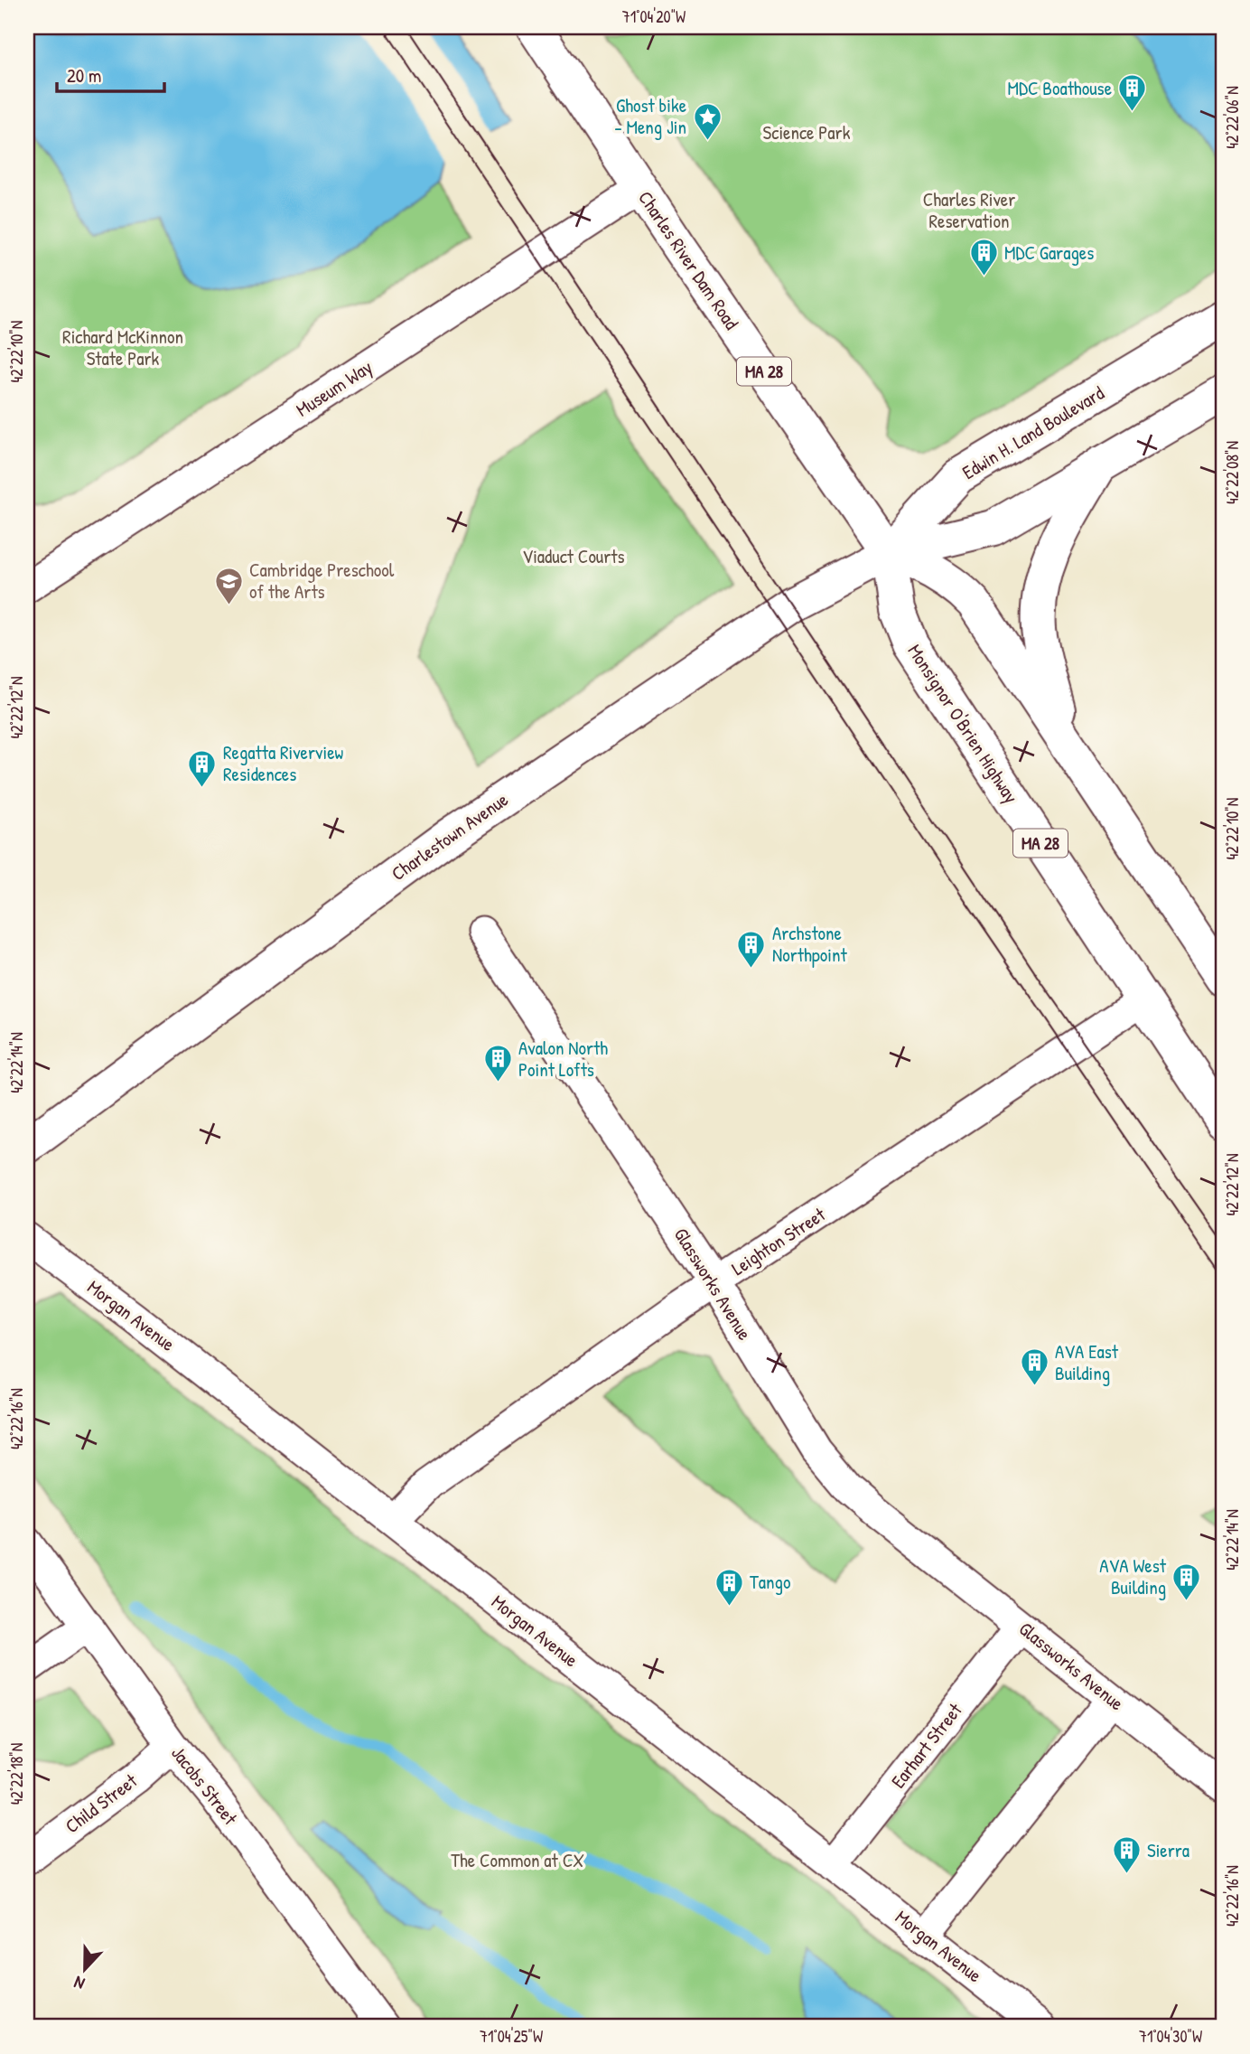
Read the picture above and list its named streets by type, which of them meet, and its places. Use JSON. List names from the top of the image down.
{
  "streets": {
    "main road": [
      "Charles River Dam Road",
      "MA 28",
      "Edwin H. Land Boulevard",
      "Monsignor O'Brien Highway",
      "Charlestown Avenue"
    ],
    "street": [
      "Museum Way",
      "Leighton Street",
      "Glassworks Avenue",
      "Morgan Avenue",
      "Earhart Street",
      "Jacobs Street",
      "Child Street"
    ]
  },
  "crossings": [
    ["Charles River Dam Road", "Museum Way"],
    ["Charles River Dam Road", "Edwin H. Land Boulevard"],
    ["Charles River Dam Road", "Monsignor O'Brien Highway"],
    ["Charles River Dam Road", "Charlestown Avenue"],
    ["Edwin H. Land Boulevard", "Monsignor O'Brien Highway"],
    ["Edwin H. Land Boulevard", "Charlestown Avenue"],
    ["Monsignor O'Brien Highway", "Charlestown Avenue"],
    ["Monsignor O'Brien Highway", "Leighton Street"],
    ["Leighton Street", "Glassworks Avenue"],
    ["Leighton Street", "Morgan Avenue"],
    ["Glassworks Avenue", "Earhart Street"],
    ["Morgan Avenue", "Earhart Street"],
    ["Jacobs Street", "Child Street"]
  ],
  "parks": [
    "Science Park",
    "Charles River Reservation",
    "Richard McKinnon State Park",
    "Viaduct Courts",
    "The Common at CX"
  ],
  "places": {
    "building": [
      "MDC Boathouse",
      "MDC Garages",
      "Regatta Riverview Residences",
      "Archstone Northpoint",
      "Avalon North Point Lofts",
      "AVA East Building",
      "AVA West Building",
      "Tango",
      "Sierra"
    ],
    "place": ["Ghost bike - Meng Jin"],
    "school or university": ["Cambridge Preschool of the Arts"]
  },
  "scale_bar": "20 m",
  "north": "bottom",
  "coordinates": [
    "71°04'20\"W",
    "42°22'06\"N",
    "42°22'10\"N",
    "42°22'08\"N",
    "42°22'12\"N",
    "42°22'14\"N",
    "42°22'16\"N",
    "42°22'18\"N",
    "71°04'25\"W",
    "71°04'30\"W"
  ]
}
